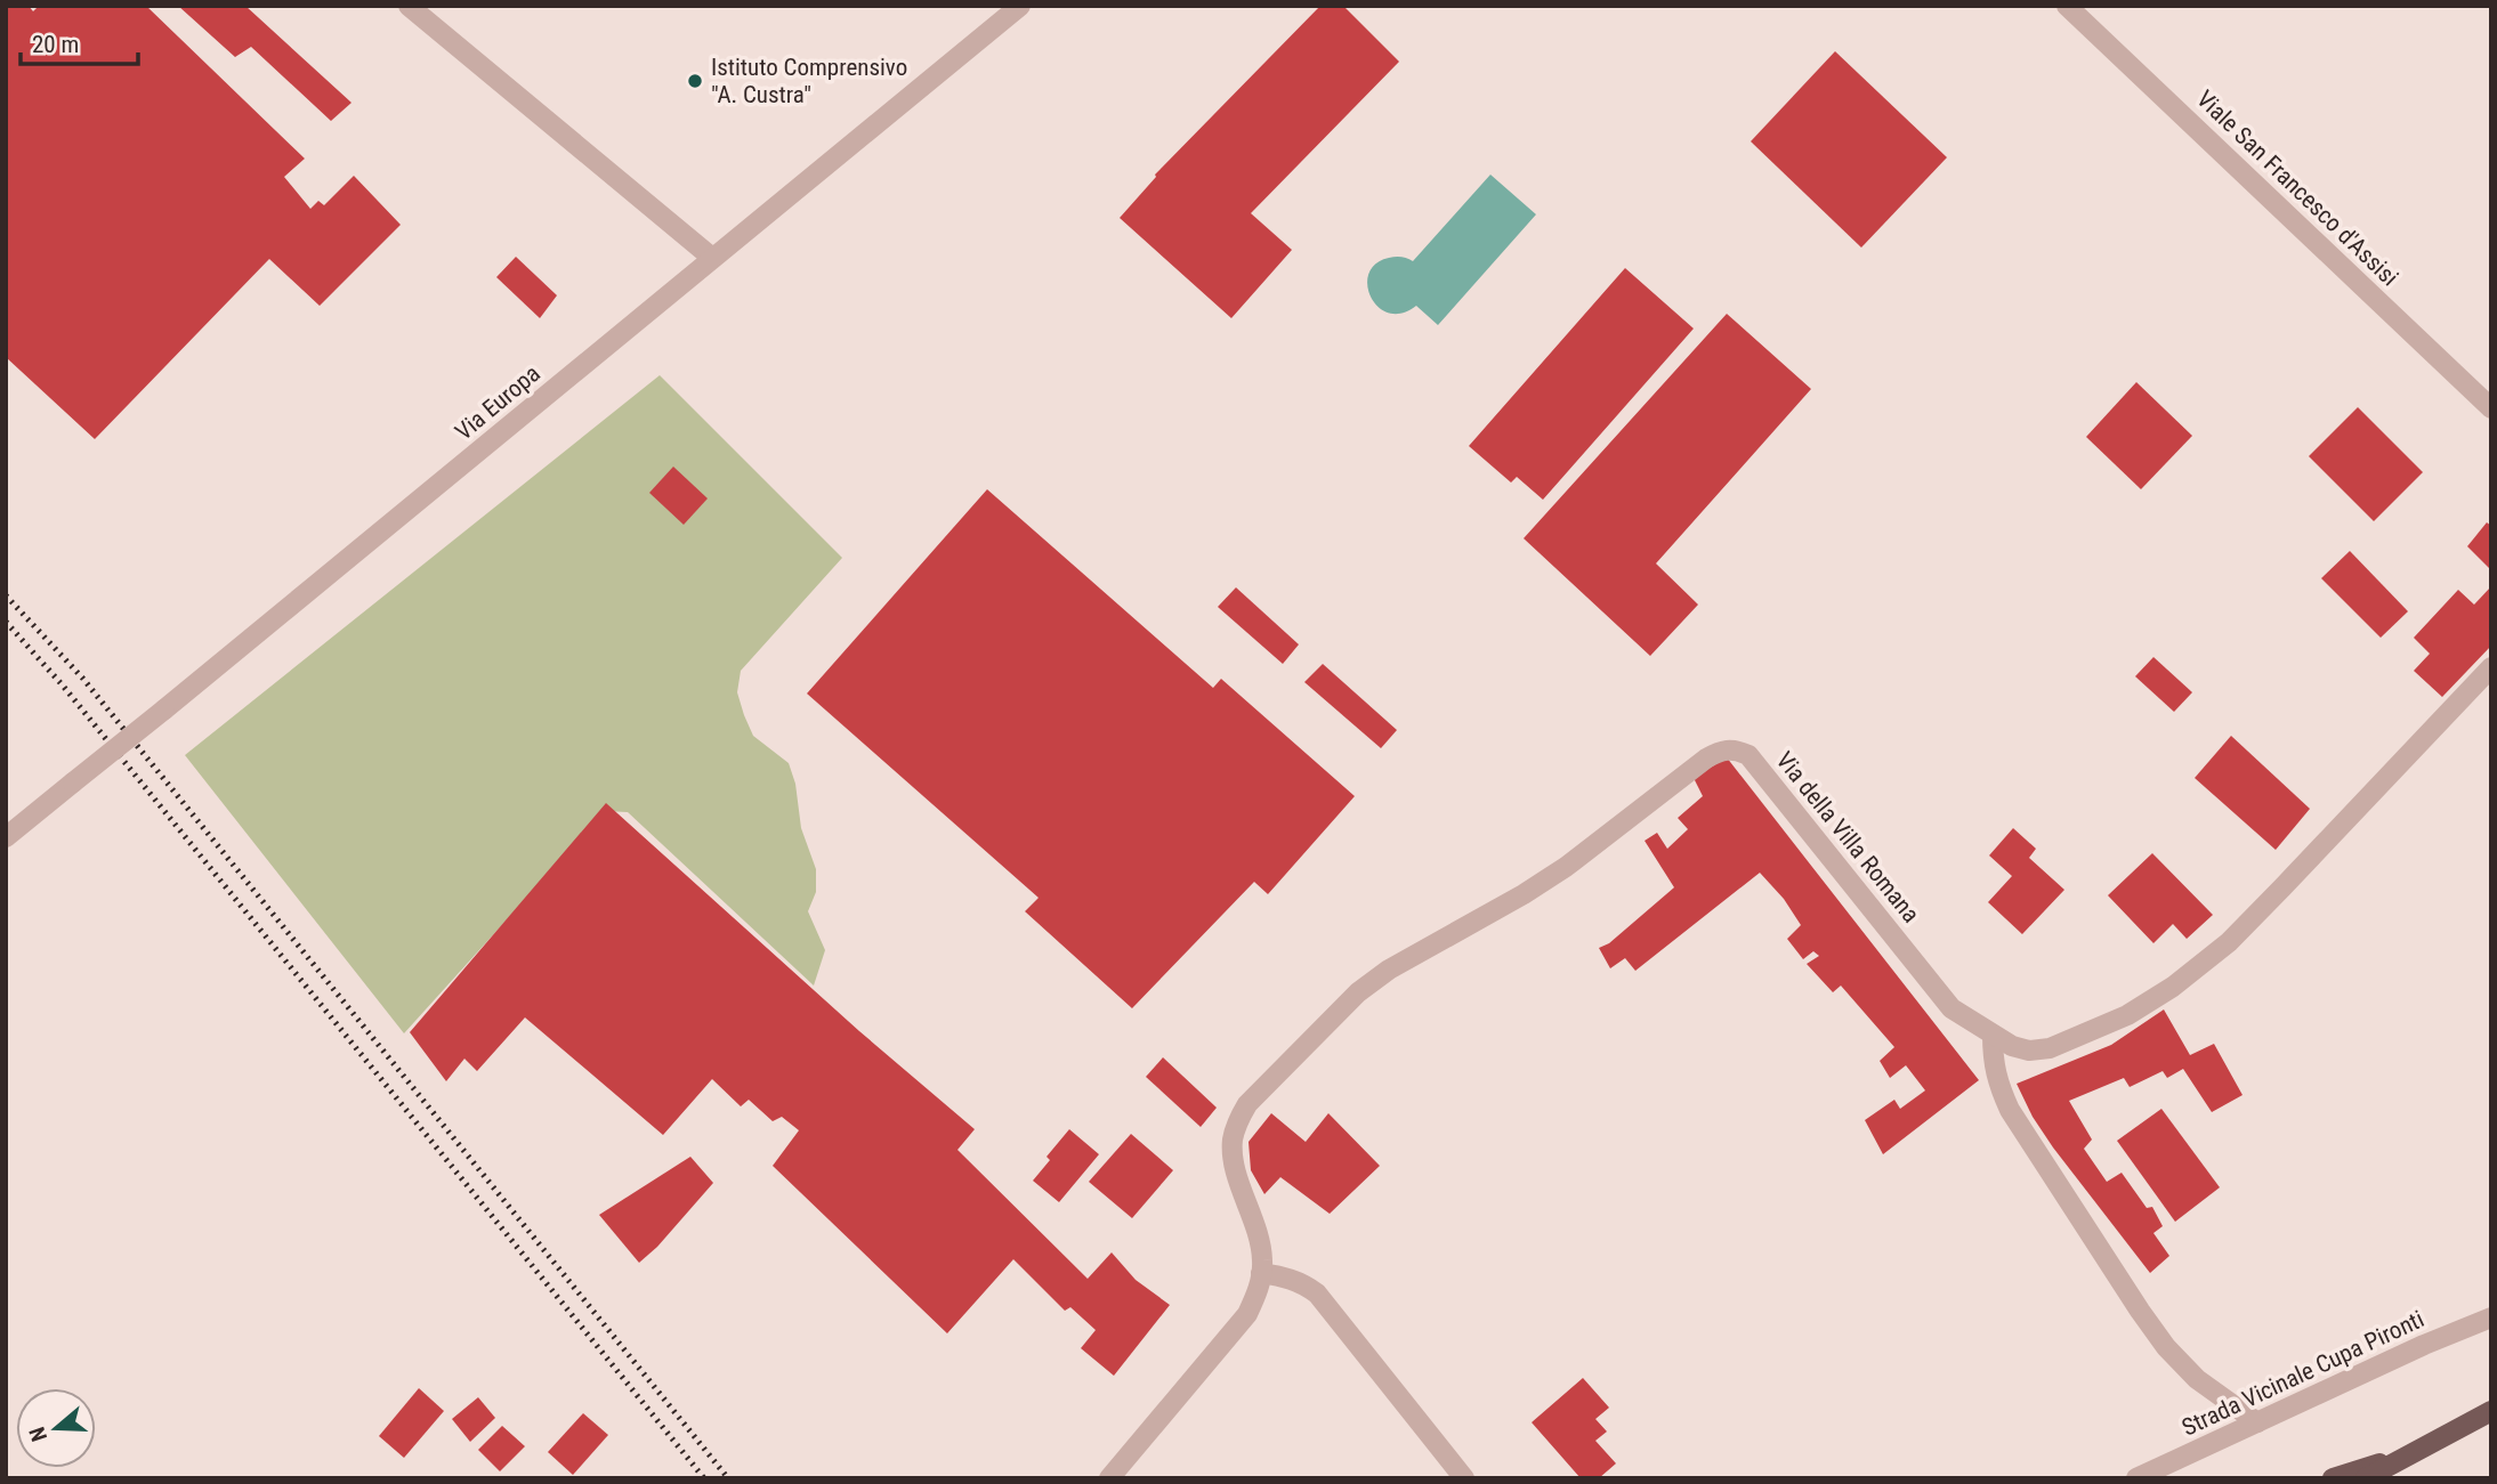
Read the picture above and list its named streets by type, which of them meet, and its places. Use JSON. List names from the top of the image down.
{
  "streets": {
    "street": [
      "Viale San Francesco d'Assisi",
      "Via Europa",
      "Via della Villa Romana",
      "Strada Vicinale Cupa Pironti"
    ]
  },
  "places": ["Istituto Comprensivo \"A. Custra\""],
  "scale_bar": "20 m",
  "north": "left"
}
